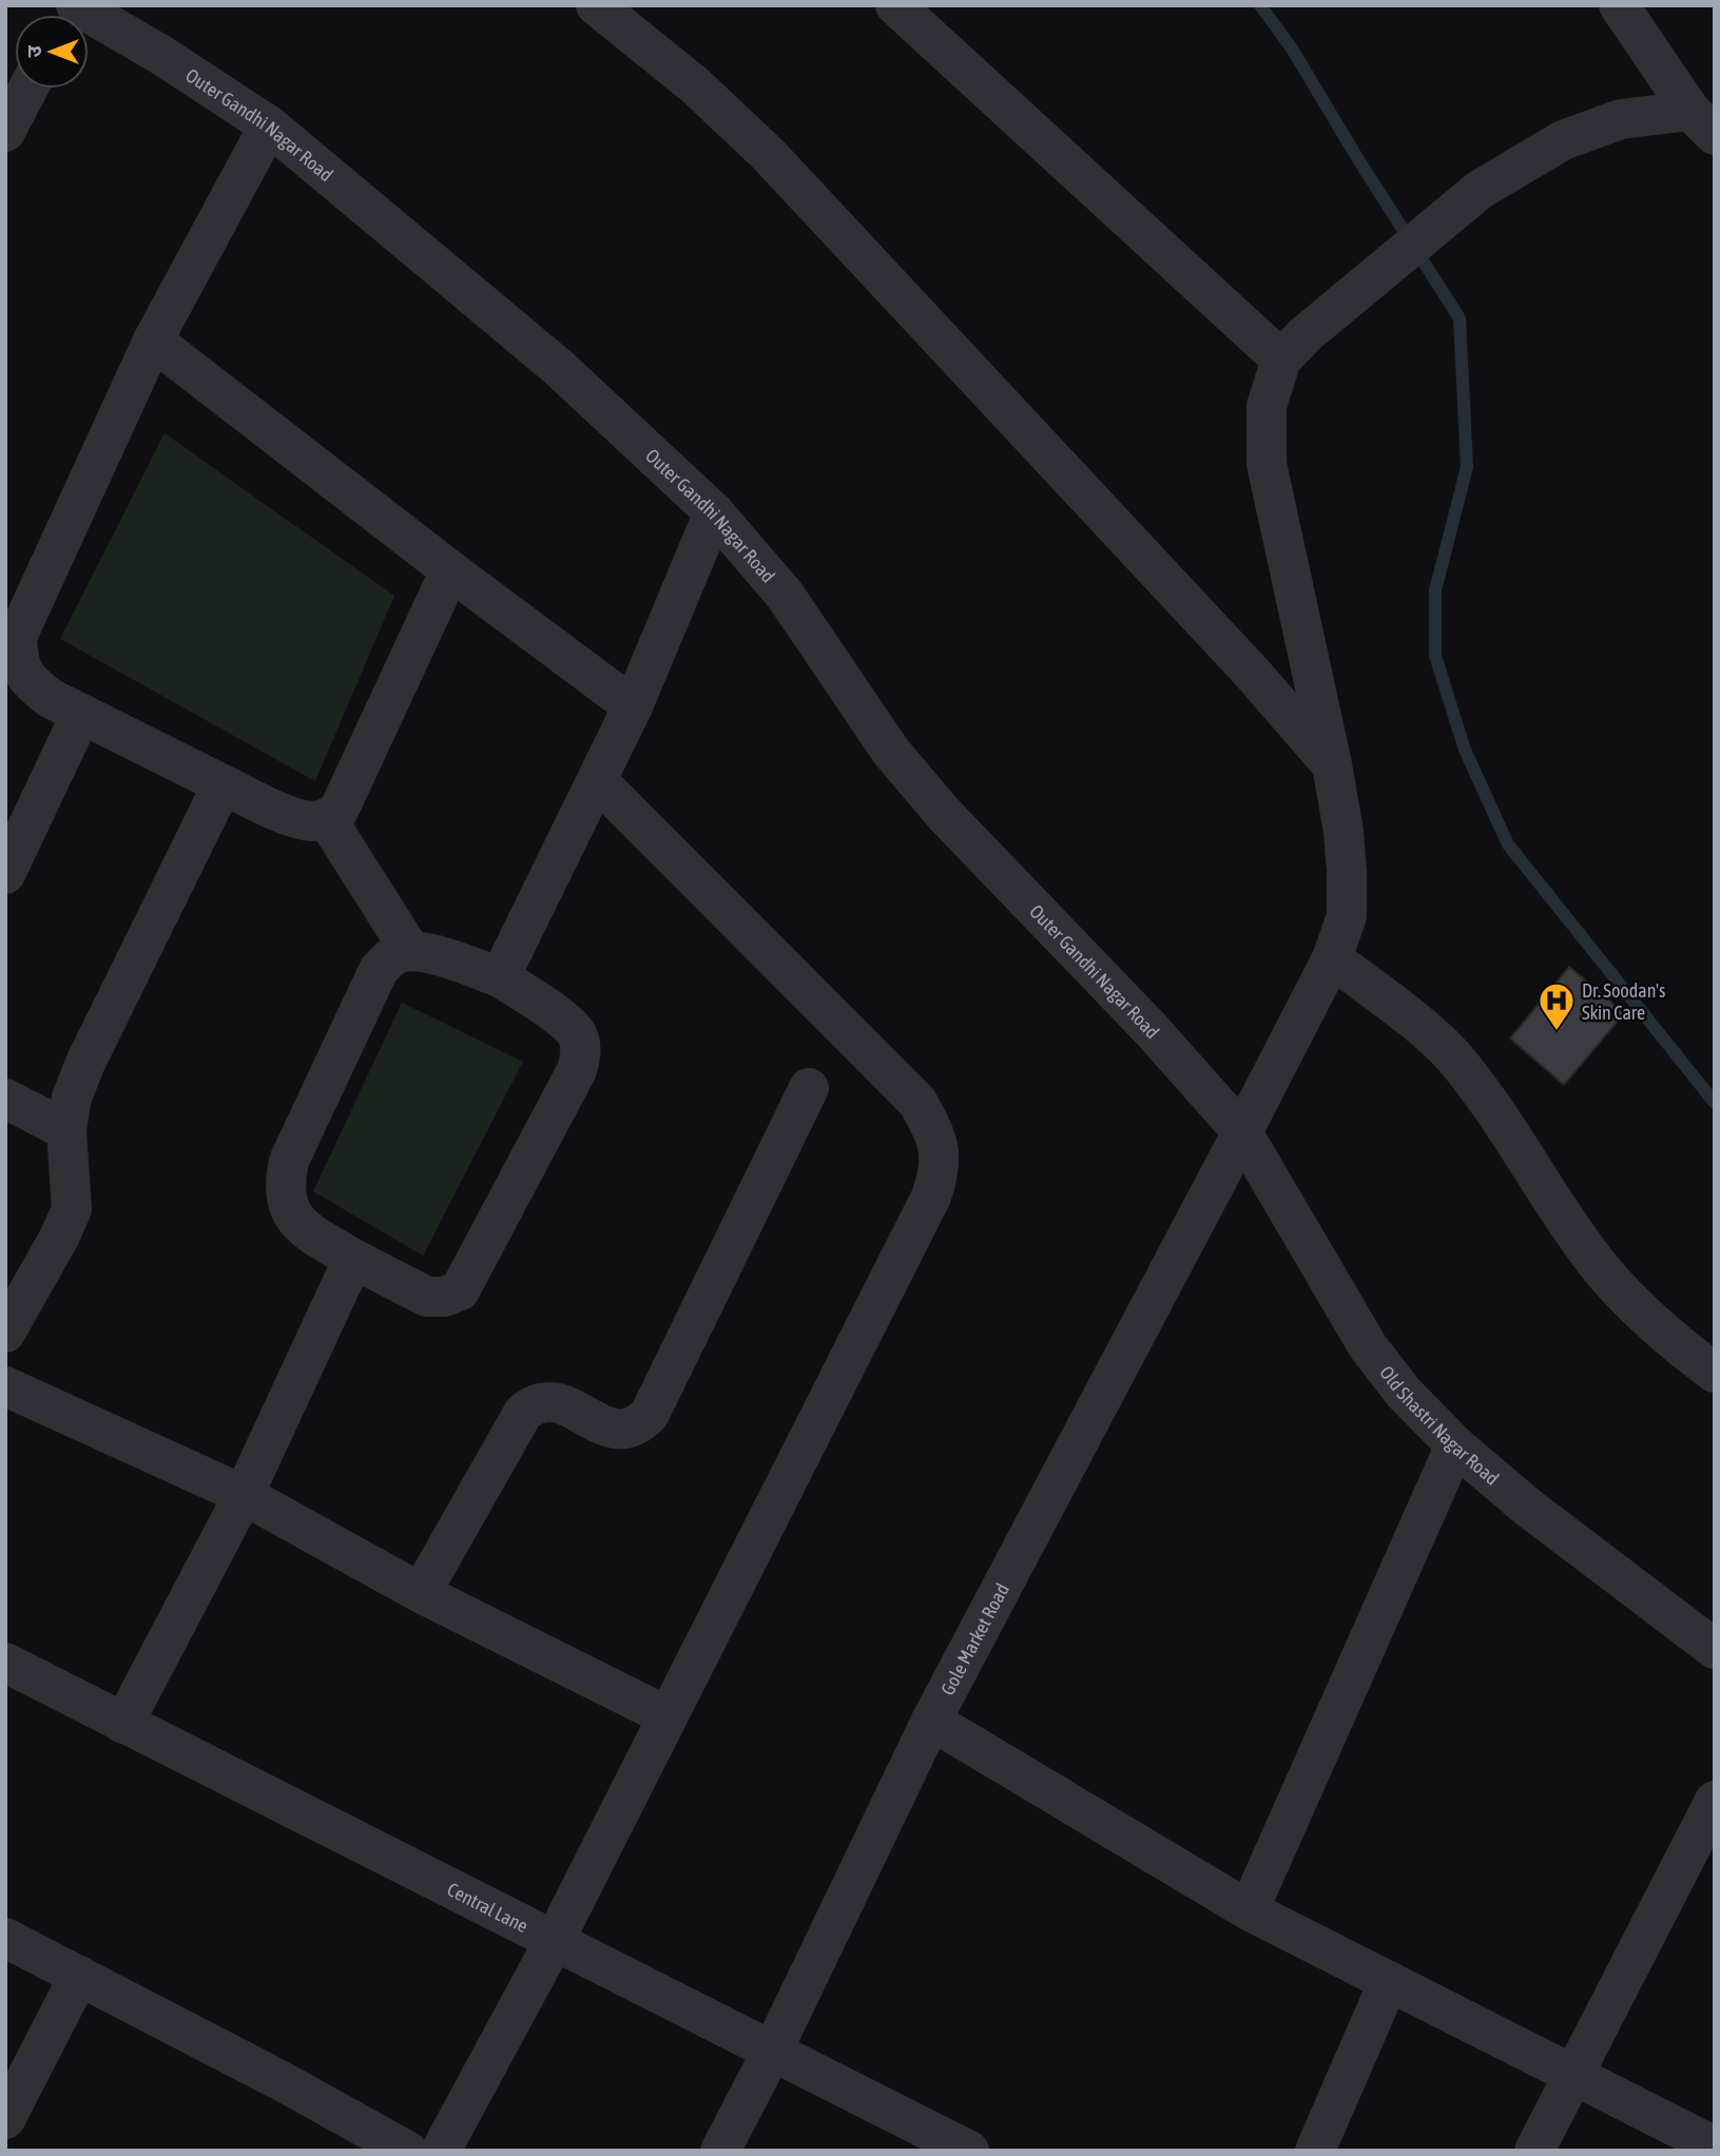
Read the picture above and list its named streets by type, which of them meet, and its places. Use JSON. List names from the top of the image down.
{
  "streets": {
    "street": [
      "Outer Gandhi Nagar Road",
      "Old Shastri Nagar Road",
      "Gole Market Road",
      "Central Lane"
    ]
  },
  "crossings": [
    ["Outer Gandhi Nagar Road", "Old Shastri Nagar Road"],
    ["Outer Gandhi Nagar Road", "Gole Market Road"],
    ["Old Shastri Nagar Road", "Gole Market Road"],
    ["Gole Market Road", "Central Lane"]
  ],
  "places": {
    "hospital": ["Dr. Soodan's Skin Care"]
  },
  "north": "left"
}
